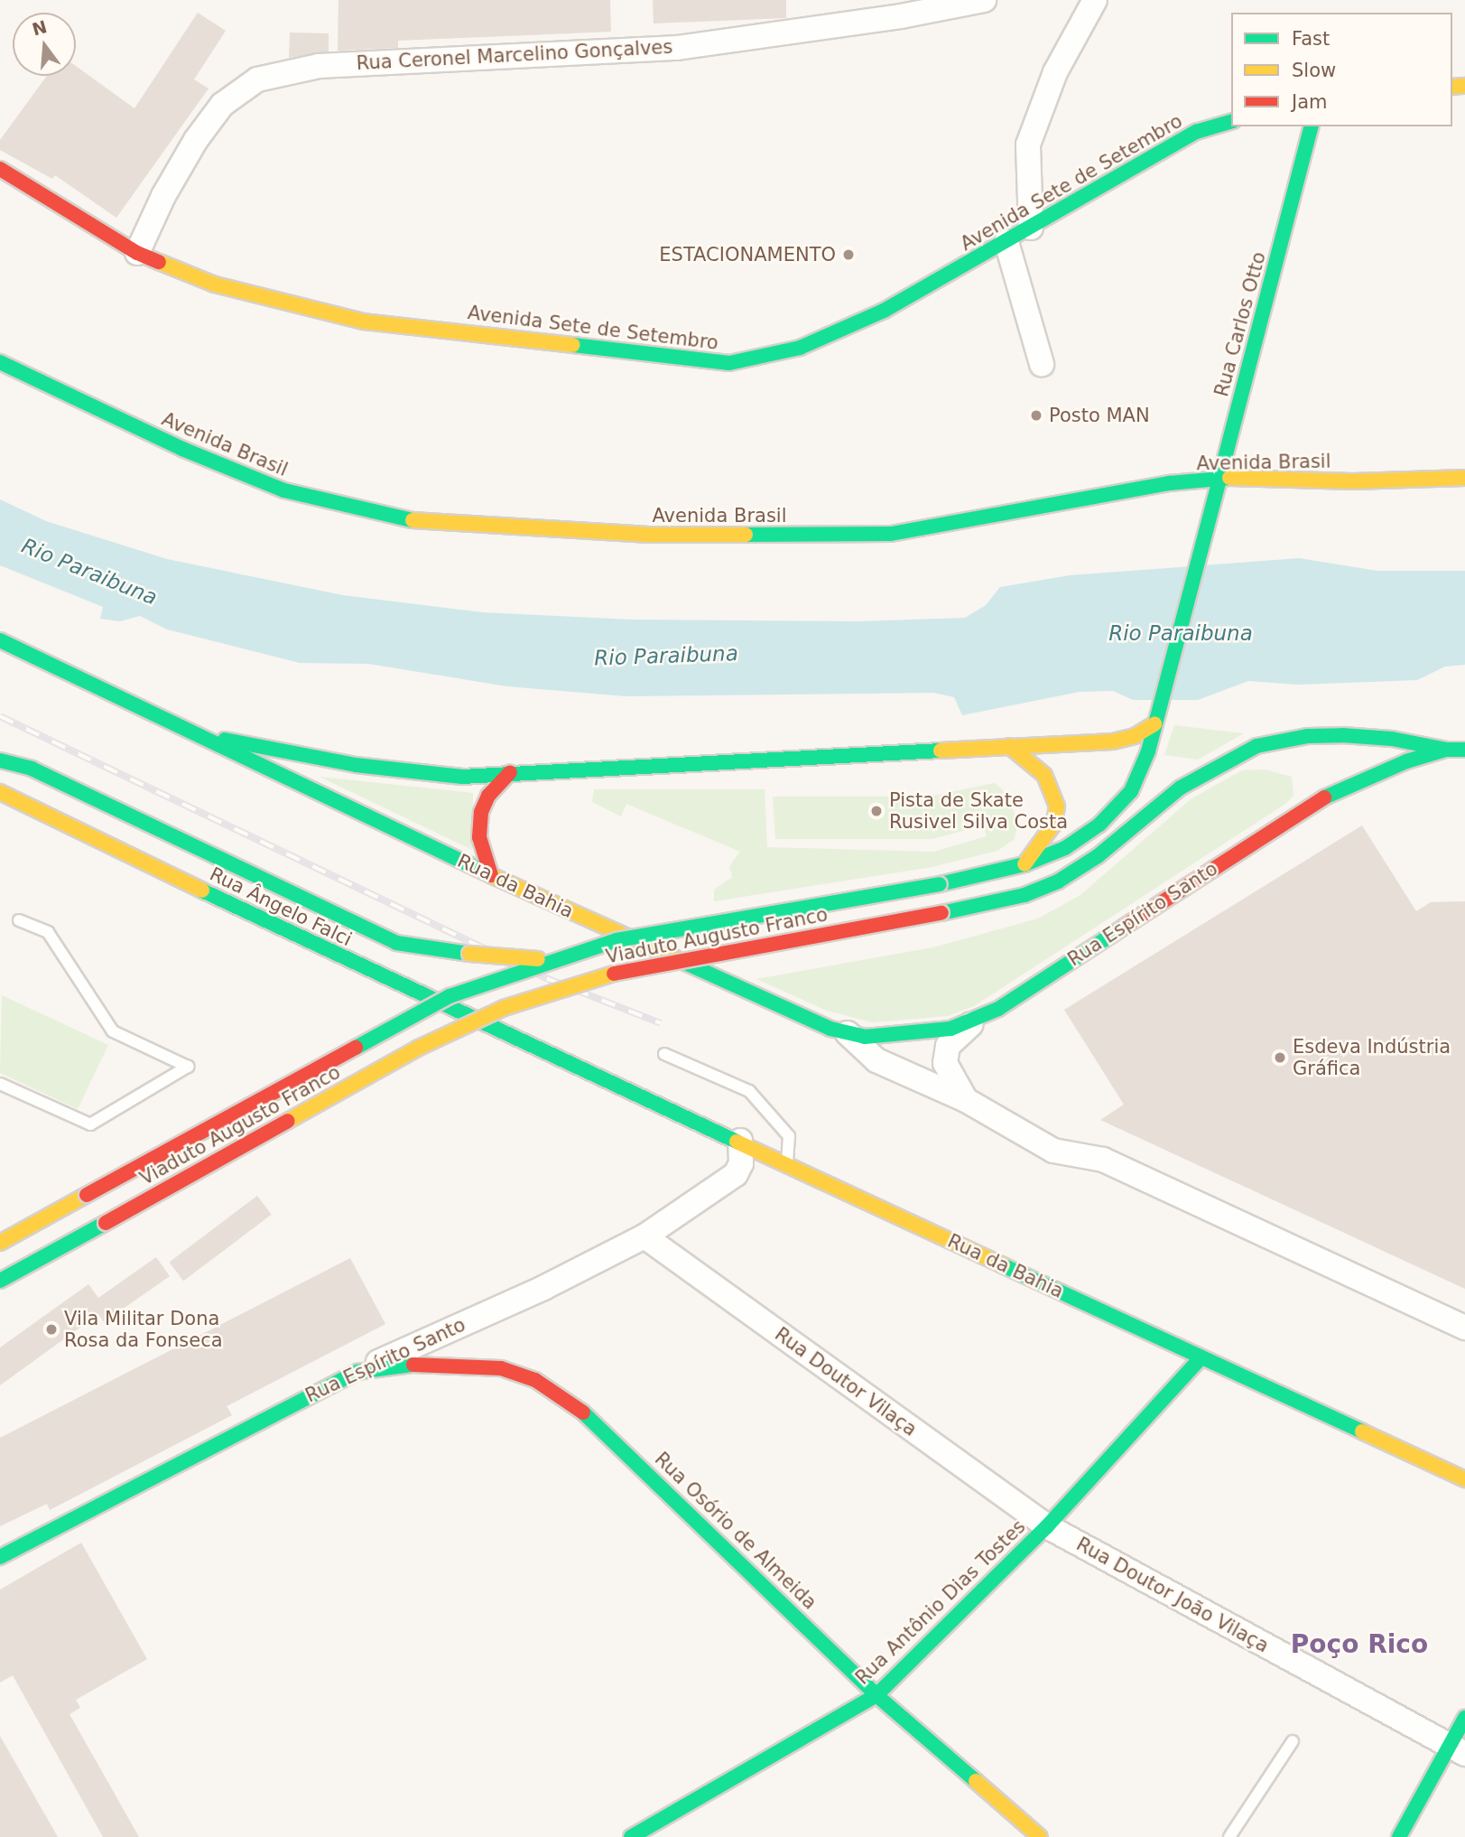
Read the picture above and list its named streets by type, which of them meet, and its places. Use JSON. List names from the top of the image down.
{
  "streets": {
    "main road": [
      "Avenida Sete de Setembro",
      "Rua Carlos Otto",
      "Avenida Brasil",
      "Rua da Bahia",
      "Rua Ângelo Falci",
      "Rua Espírito Santo",
      "Viaduto Augusto Franco",
      "Rua Osório de Almeida",
      "Rua Antônio Dias Tostes"
    ],
    "street": ["Rua Ceronel Marcelino Gonçalves", "Rua Doutor Vilaça", "Rua Doutor João Vilaça"]
  },
  "crossings": [
    ["Rua Ceronel Marcelino Gonçalves", "Avenida Sete de Setembro"],
    ["Rua Carlos Otto", "Avenida Brasil"],
    ["Rua Carlos Otto", "Viaduto Augusto Franco"],
    ["Rua da Bahia", "Rua Ângelo Falci"],
    ["Rua da Bahia", "Rua Espírito Santo"],
    ["Rua da Bahia", "Rua Antônio Dias Tostes"],
    ["Rua Espírito Santo", "Viaduto Augusto Franco"],
    ["Rua Espírito Santo", "Rua Doutor Vilaça"],
    ["Rua Espírito Santo", "Rua Osório de Almeida"],
    ["Rua Doutor Vilaça", "Rua Doutor João Vilaça"],
    ["Rua Doutor Vilaça", "Rua Antônio Dias Tostes"],
    ["Rua Osório de Almeida", "Rua Antônio Dias Tostes"],
    ["Rua Doutor João Vilaça", "Rua Antônio Dias Tostes"]
  ],
  "districts": ["Poço Rico"],
  "water": ["Rio Paraibuna"],
  "places": [
    "ESTACIONAMENTO",
    "Posto MAN",
    "Pista de Skate Rusivel Silva Costa",
    "Esdeva Indústria Gráfica",
    "Vila Militar Dona Rosa da Fonseca"
  ],
  "legend": ["Fast", "Slow", "Jam"],
  "north": "top"
}
